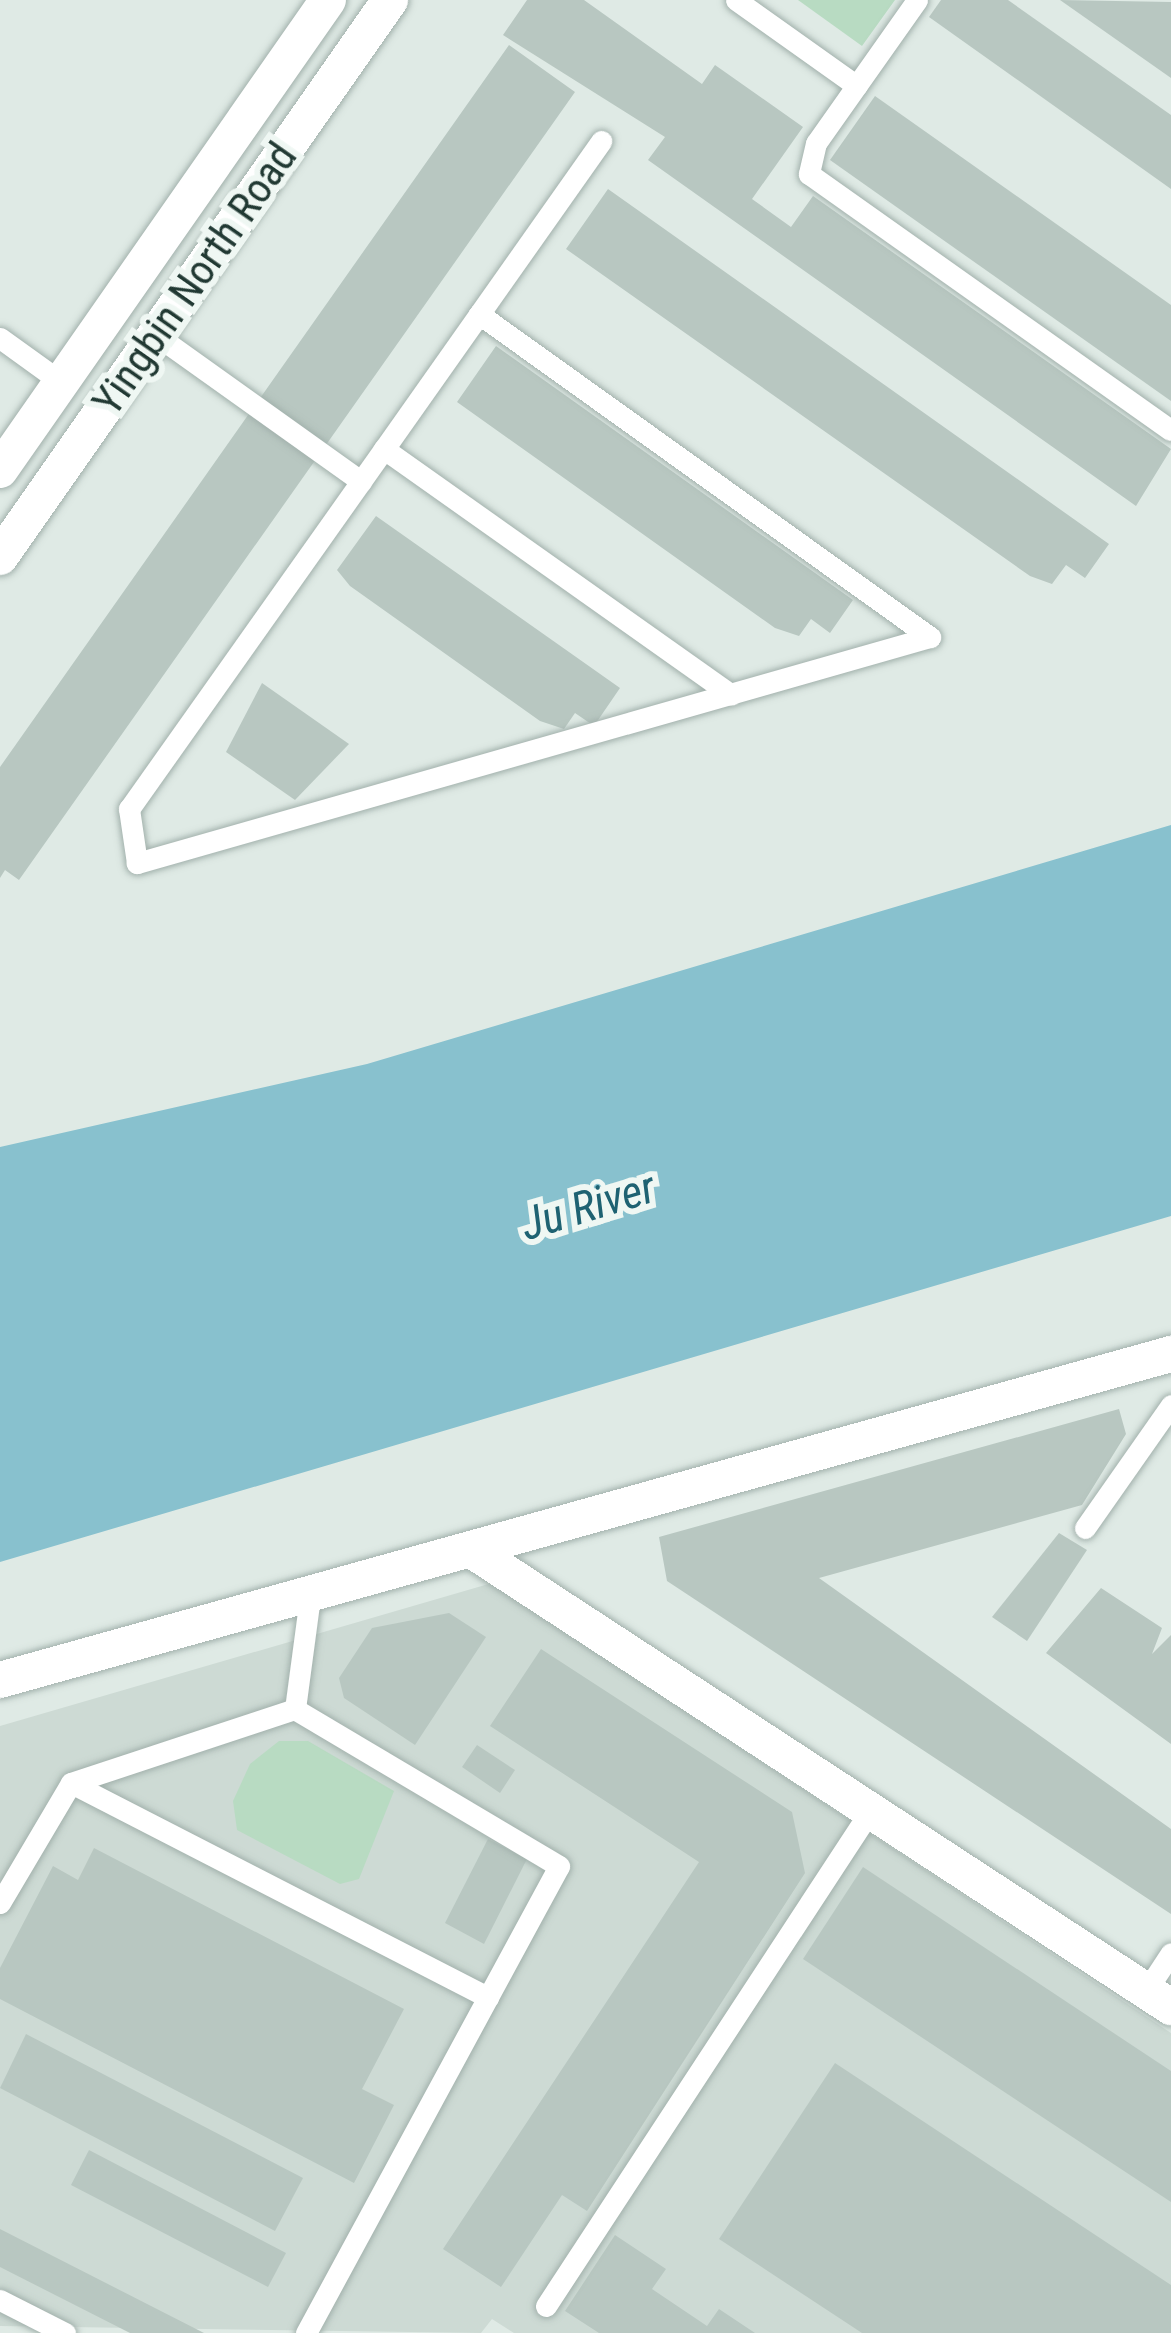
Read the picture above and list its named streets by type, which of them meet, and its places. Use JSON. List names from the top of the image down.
{
  "streets": {
    "street": ["Yingbin North Road"]
  },
  "water": ["Ju River"]
}
